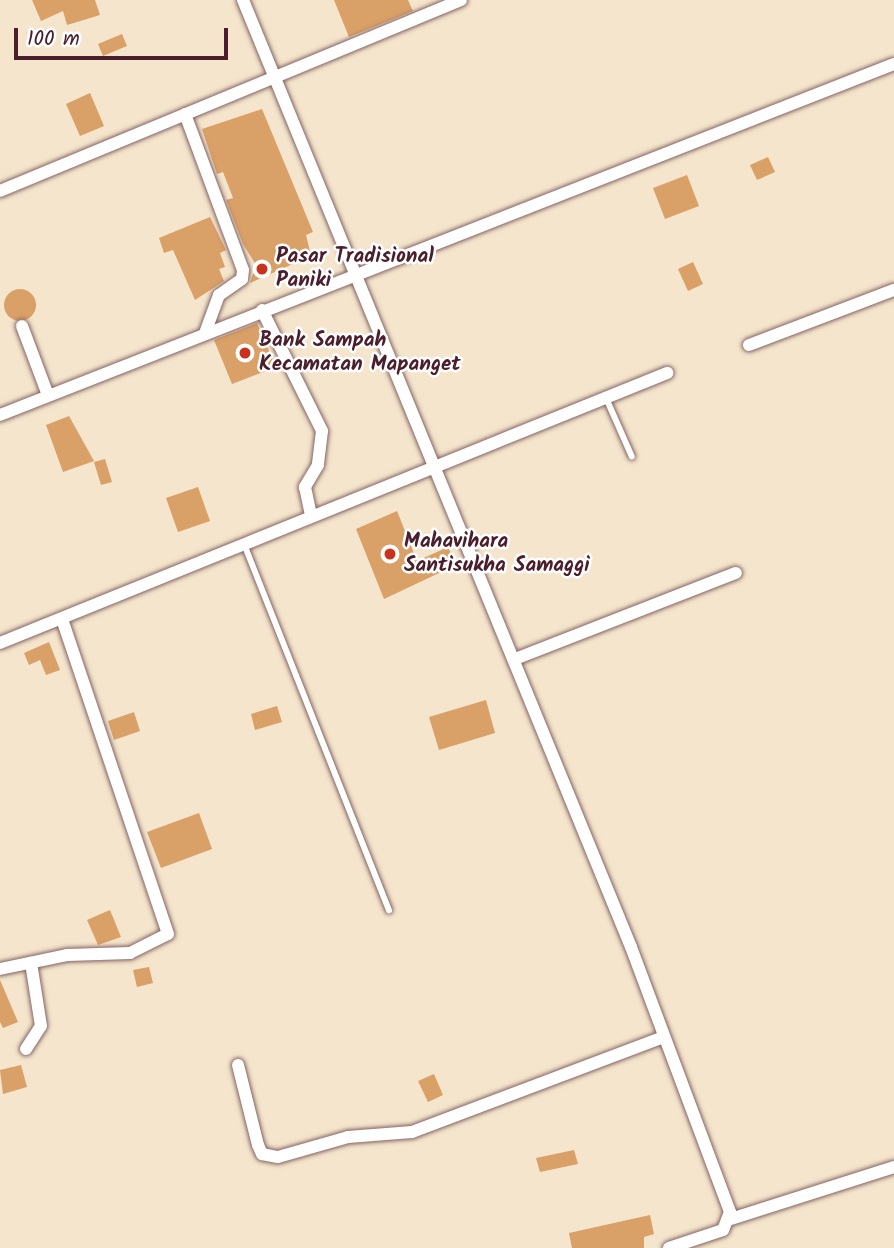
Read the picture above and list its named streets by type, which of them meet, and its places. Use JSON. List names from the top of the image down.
{
  "places": ["Pasar Tradisional Paniki", "Bank Sampah Kecamatan Mapanget", "Mahavihara Santisukha Samaggi"],
  "scale_bar": "100 m"
}
